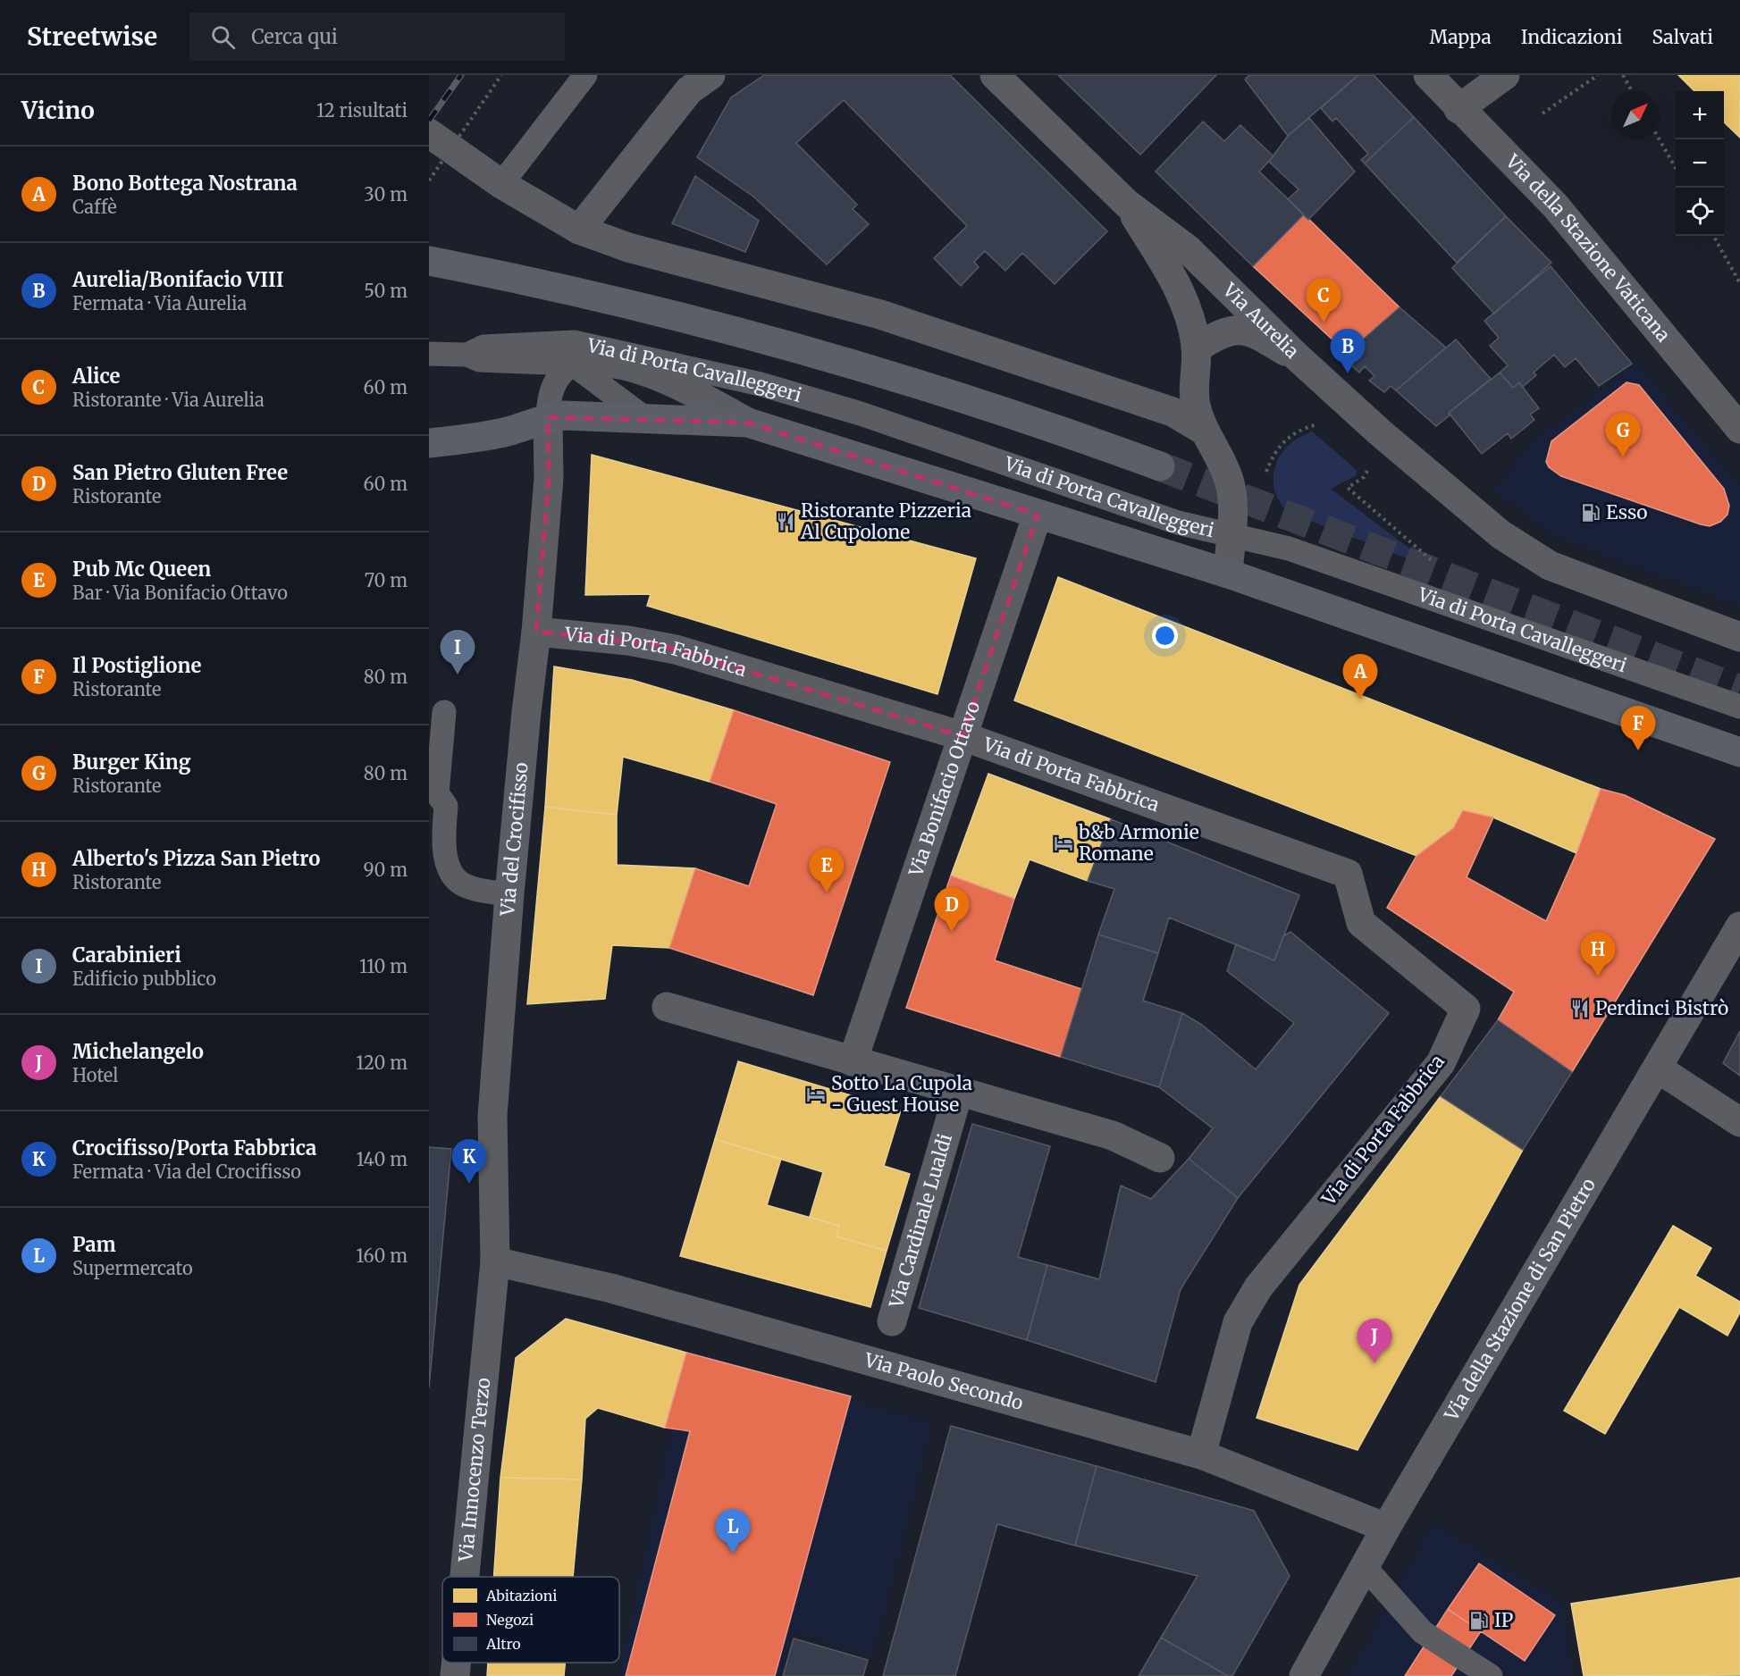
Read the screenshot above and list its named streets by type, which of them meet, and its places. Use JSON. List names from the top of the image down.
{
  "streets": {
    "main road": ["Via di Porta Cavalleggeri"],
    "street": [
      "Via della Stazione Vaticana",
      "Via Aurelia",
      "Via di Porta Fabbrica",
      "Via Bonifacio Ottavo",
      "Via del Crocifisso",
      "Via Cardinale Lualdi",
      "Via della Stazione di San Pietro",
      "Via Paolo Secondo",
      "Via Innocenzo Terzo"
    ]
  },
  "crossings": [
    ["Via di Porta Cavalleggeri", "Via Bonifacio Ottavo"],
    ["Via di Porta Cavalleggeri", "Via del Crocifisso"],
    ["Via di Porta Fabbrica", "Via Bonifacio Ottavo"],
    ["Via di Porta Fabbrica", "Via del Crocifisso"],
    ["Via di Porta Fabbrica", "Via Paolo Secondo"],
    ["Via del Crocifisso", "Via Paolo Secondo"],
    ["Via del Crocifisso", "Via Innocenzo Terzo"],
    ["Via della Stazione di San Pietro", "Via Paolo Secondo"],
    ["Via Paolo Secondo", "Via Innocenzo Terzo"]
  ],
  "places": {
    "fuel station": ["Esso", "IP"],
    "restaurant": ["Ristorante Pizzeria Al Cupolone", "Perdinci Bistrò"],
    "hotel": ["b&b Armonie Romane", "Sotto La Cupola - Guest House"]
  },
  "legend": ["Abitazioni", "Negozi", "Altro"],
  "north": "top right",
  "page": {
    "header": "Streetwise",
    "search": "Cerca qui",
    "nav": ["Mappa", "Indicazioni", "Salvati"],
    "heading": ["Vicino", "12 risultati"],
    "map_buttons": ["+", "−"],
    "list": [
      {
        "mark": "A",
        "name": "Bono Bottega Nostrana",
        "note": "Caffè",
        "value": "30 m"
      },
      {
        "mark": "B",
        "name": "Aurelia/Bonifacio VIII",
        "note": "Fermata · Via Aurelia",
        "value": "50 m"
      },
      {
        "mark": "C",
        "name": "Alice",
        "note": "Ristorante · Via Aurelia",
        "value": "60 m"
      },
      {
        "mark": "D",
        "name": "San Pietro Gluten Free",
        "note": "Ristorante",
        "value": "60 m"
      },
      {
        "mark": "E",
        "name": "Pub Mc Queen",
        "note": "Bar · Via Bonifacio Ottavo",
        "value": "70 m"
      },
      {
        "mark": "F",
        "name": "Il Postiglione",
        "note": "Ristorante",
        "value": "80 m"
      },
      {
        "mark": "G",
        "name": "Burger King",
        "note": "Ristorante",
        "value": "80 m"
      },
      {
        "mark": "H",
        "name": "Alberto's Pizza San Pietro",
        "note": "Ristorante",
        "value": "90 m"
      },
      {
        "mark": "I",
        "name": "Carabinieri",
        "note": "Edificio pubblico",
        "value": "110 m"
      },
      {
        "mark": "J",
        "name": "Michelangelo",
        "note": "Hotel",
        "value": "120 m"
      },
      {
        "mark": "K",
        "name": "Crocifisso/Porta Fabbrica",
        "note": "Fermata · Via del Crocifisso",
        "value": "140 m"
      },
      {
        "mark": "L",
        "name": "Pam",
        "note": "Supermercato",
        "value": "160 m"
      }
    ],
    "pins": [
      "C",
      "B",
      "G",
      "I",
      "A",
      "F",
      "E",
      "D",
      "H",
      "K",
      "J",
      "L"
    ]
  }
}
